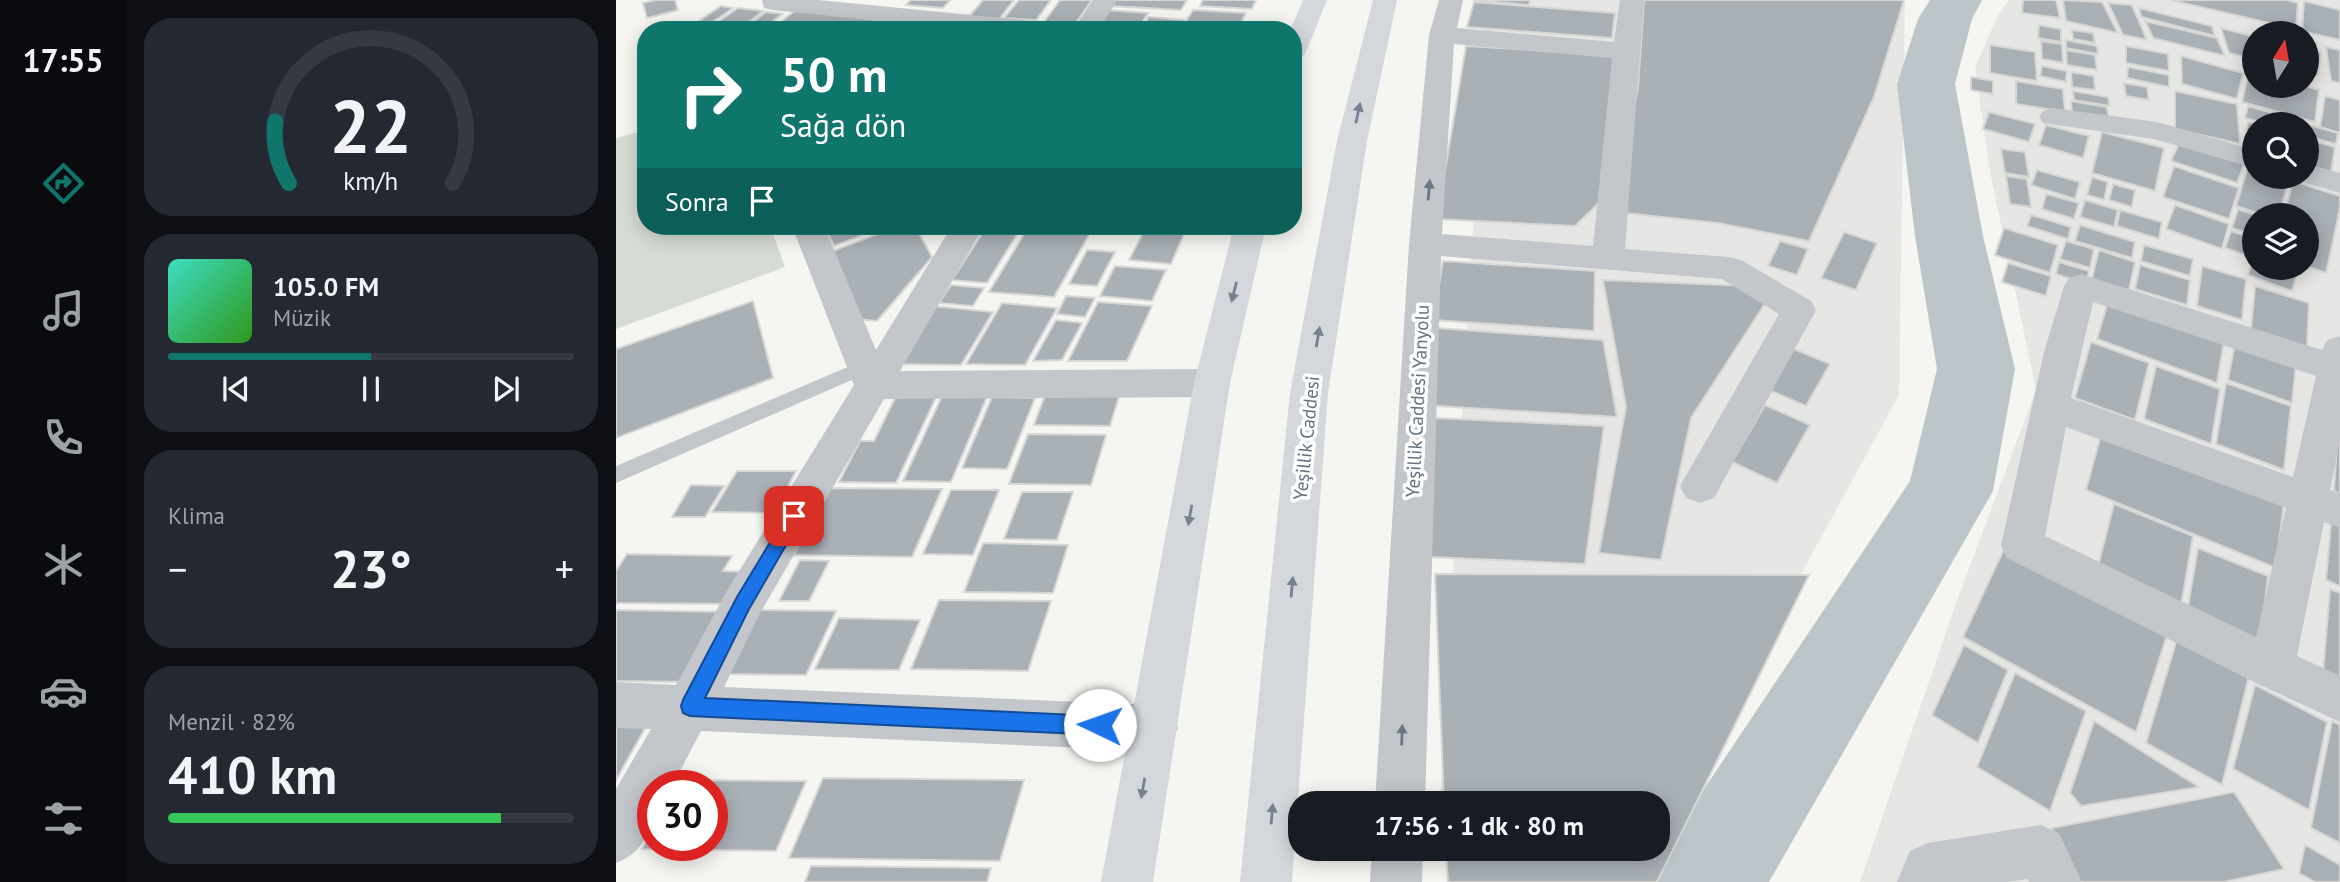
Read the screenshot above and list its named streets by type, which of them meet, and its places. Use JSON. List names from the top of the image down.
{
  "streets": {
    "highway": ["Yeşillik Caddesi"],
    "street": ["Yeşillik Caddesi Yanyolu"]
  },
  "one_way": ["Yeşillik Caddesi Yanyolu"],
  "north": "top",
  "page": {
    "tabs": "17:55",
    "turn": ["50 m", "Sağa dön"],
    "then": "Sonra",
    "song": ["105.0 FM", "Müzik"],
    "tile": [
      "Klima",
      ["Menzil · 82%", "410 km"]
    ],
    "heat": ["−", "23°", "+"],
    "limit": "30",
    "trip": "17:56 · 1 dk · 80 m",
    "gauge": ["22", "km/h"]
  }
}
